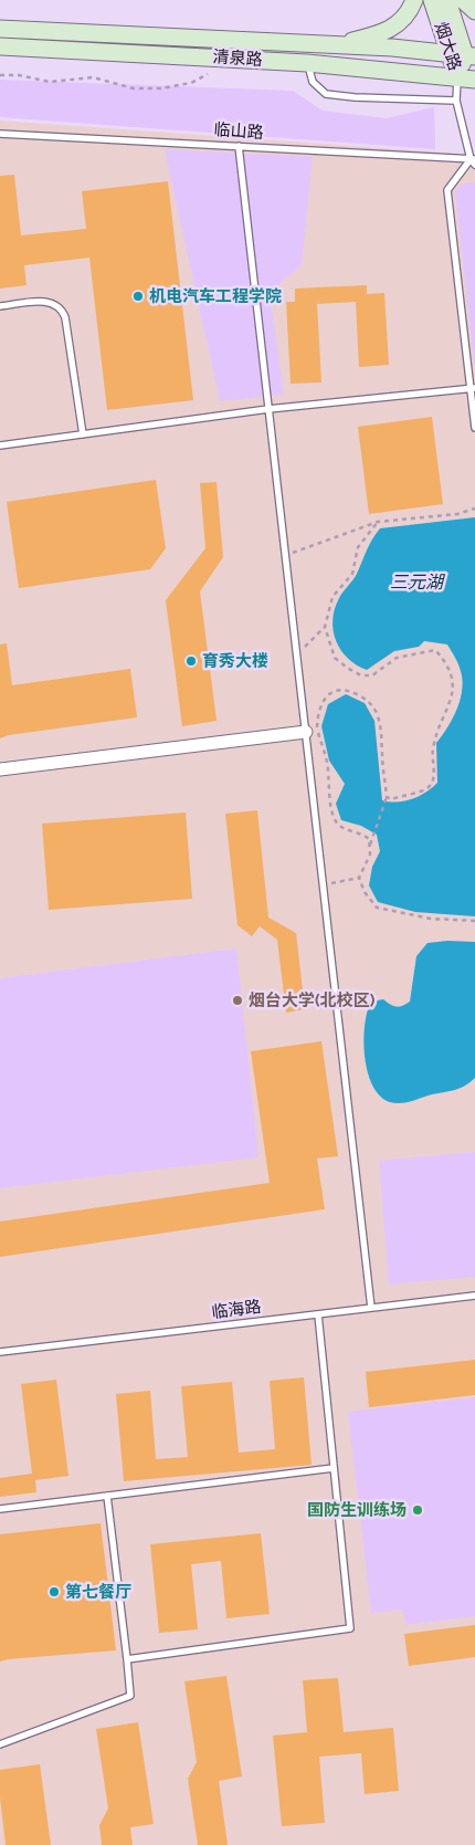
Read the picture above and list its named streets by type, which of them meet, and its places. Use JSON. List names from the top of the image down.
{
  "streets": {
    "main road": ["烟大路", "清泉路"],
    "lane": ["临山路", "临海路"]
  },
  "crossings": [
    ["烟大路", "清泉路"]
  ],
  "water": ["三元湖"],
  "places": [
    "机电汽车工程学院",
    "育秀大楼",
    "烟台大学(北校区)",
    "国防生训练场",
    "第七餐厅"
  ]
}
